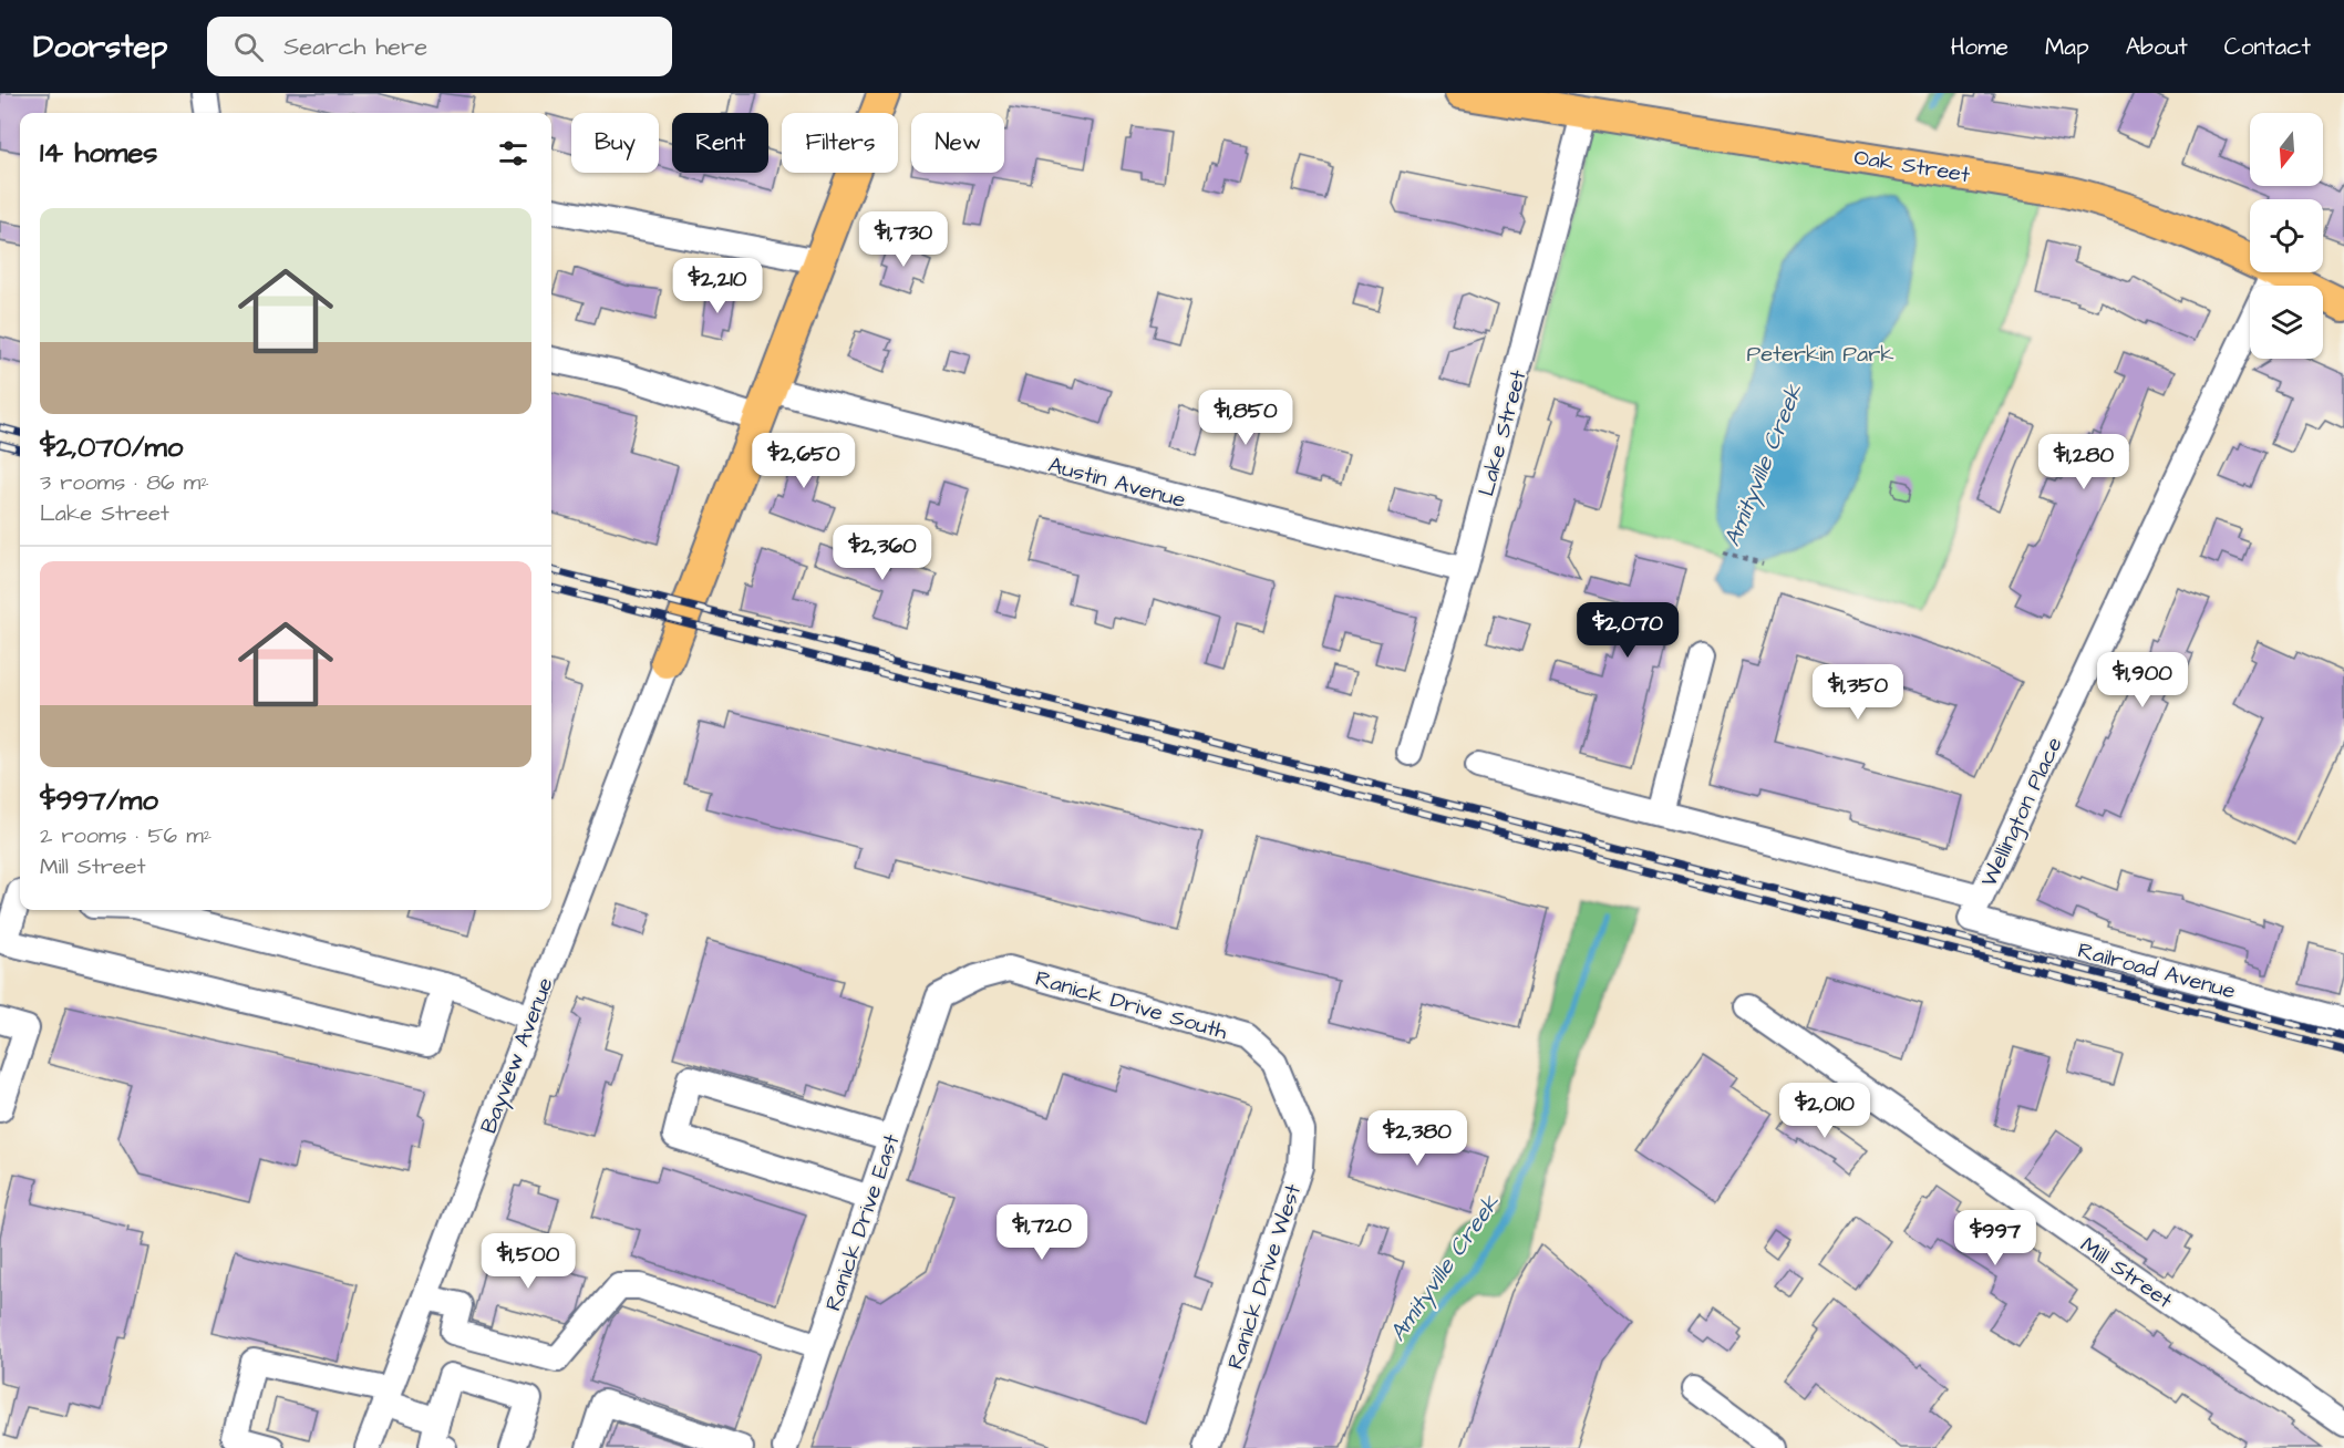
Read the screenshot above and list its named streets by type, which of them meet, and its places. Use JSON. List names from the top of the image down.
{
  "streets": {
    "main road": ["Oak Street"],
    "street": [
      "Lake Street",
      "Austin Avenue",
      "Wellington Place",
      "Railroad Avenue",
      "Ranick Drive South",
      "Bayview Avenue",
      "Ranick Drive East",
      "Mill Street",
      "Ranick Drive West"
    ]
  },
  "crossings": [
    ["Oak Street", "Lake Street"],
    ["Lake Street", "Austin Avenue"],
    ["Wellington Place", "Railroad Avenue"],
    ["Ranick Drive South", "Ranick Drive East"],
    ["Ranick Drive South", "Ranick Drive West"]
  ],
  "water": ["Amityville Creek"],
  "parks": ["Peterkin Park"],
  "north": "bottom",
  "page": {
    "header": "Doorstep",
    "search": "Search here",
    "nav": [
      "Home",
      "Map",
      "About",
      "Contact"
    ],
    "chip": [
      "Buy",
      "Rent",
      "Filters",
      "New"
    ],
    "heading": "14 homes",
    "list": [
      {
        "name": "$2,070/mo",
        "note": "3 rooms · 86 m² · Lake Street"
      },
      {
        "name": "$997/mo",
        "note": "2 rooms · 56 m² · Mill Street"
      }
    ],
    "price": [
      "$1,730",
      "$2,210",
      "$1,850",
      "$2,650",
      "$1,280",
      "$2,360",
      "$2,070",
      "$1,900",
      "$1,350",
      "$2,010",
      "$2,380",
      "$1,720",
      "$997",
      "$1,500"
    ]
  }
}
